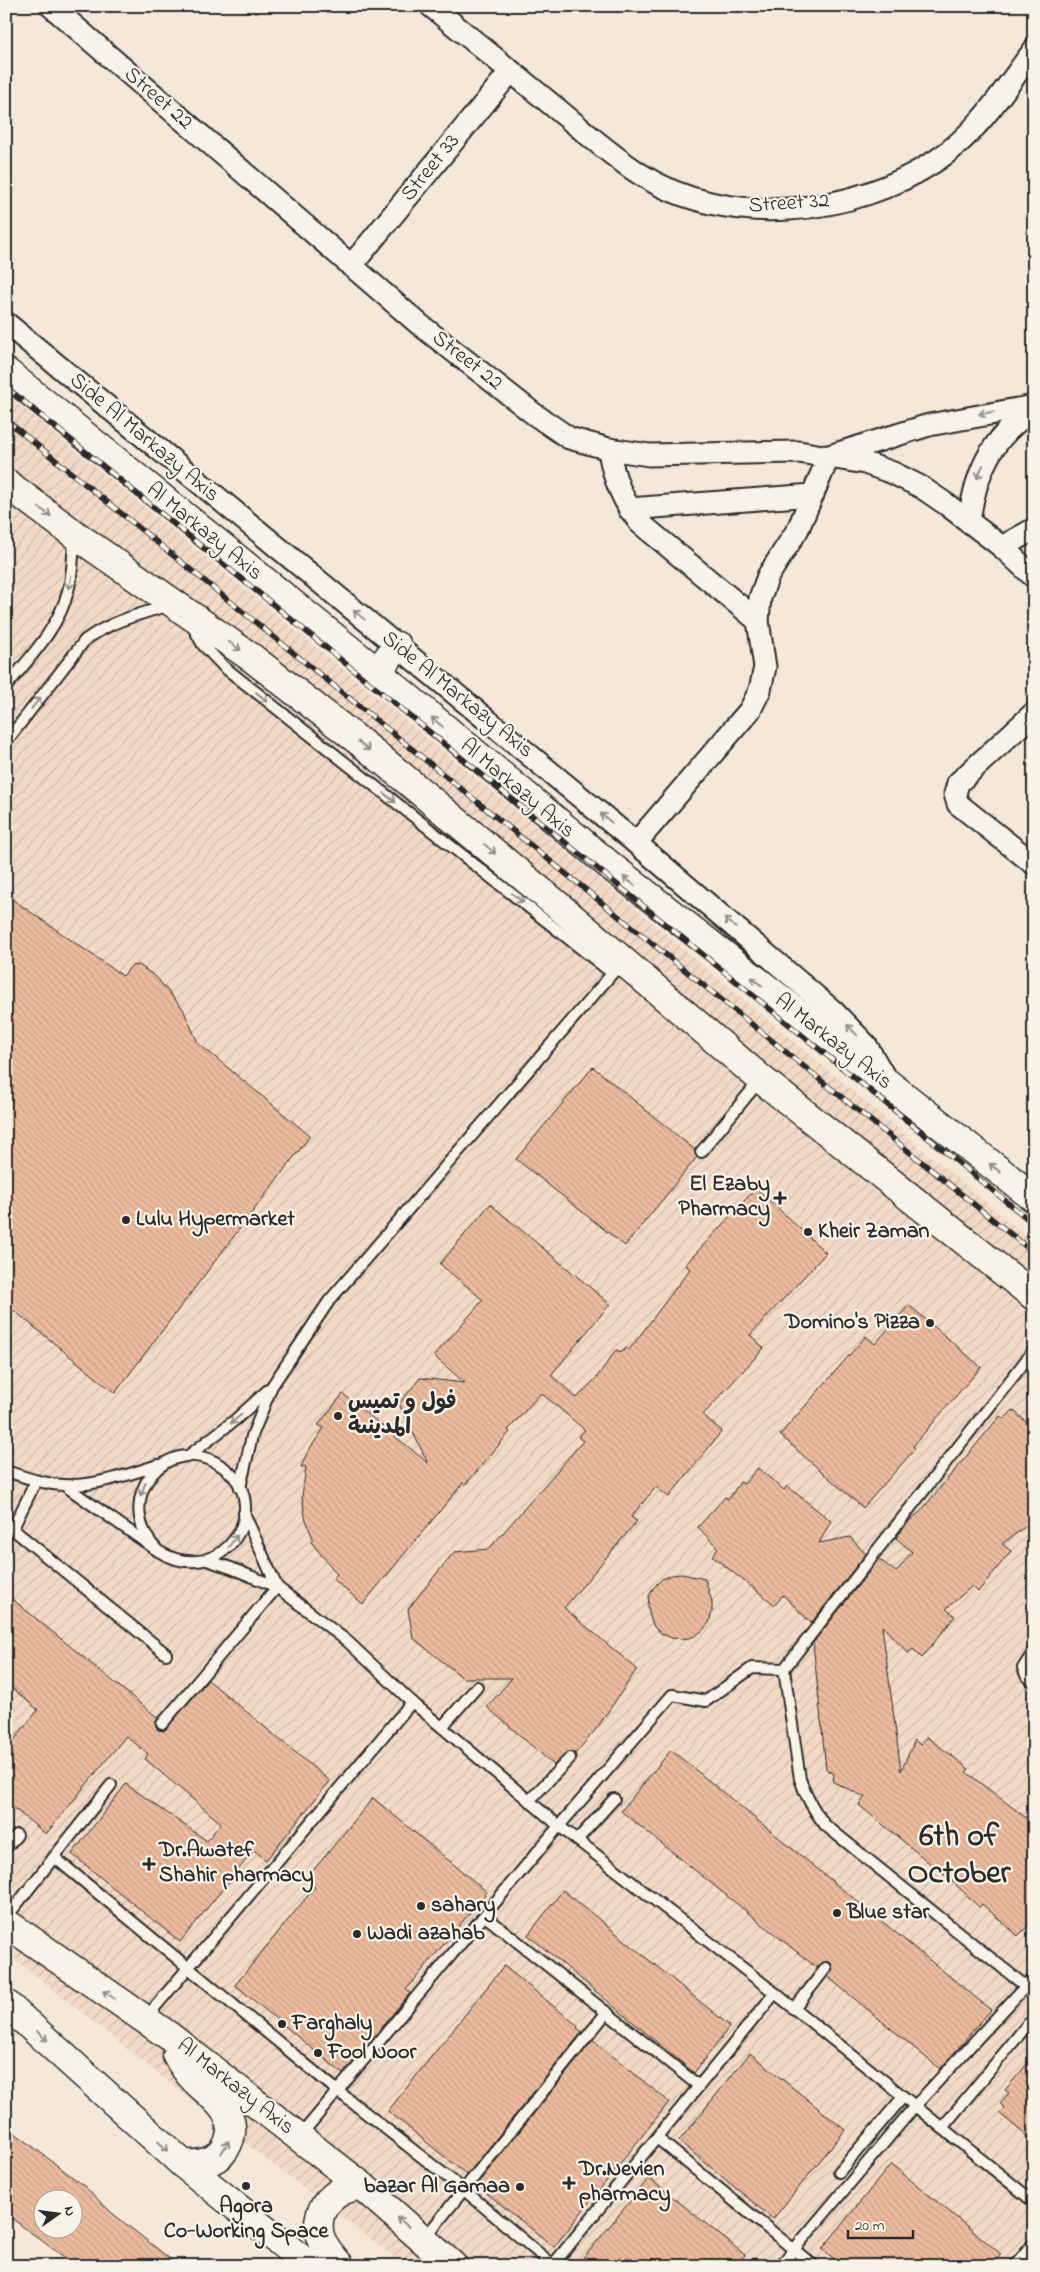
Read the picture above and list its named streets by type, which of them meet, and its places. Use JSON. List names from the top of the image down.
{
  "streets": {
    "main road": ["Al Markazy Axis"],
    "street": [
      "Street 22",
      "Street 33",
      "Street 32",
      "Side Al Markazy Axis"
    ]
  },
  "crossings": [
    ["Street 22", "Street 33"],
    ["Street 33", "Street 32"],
    ["Side Al Markazy Axis", "Al Markazy Axis"]
  ],
  "one_way": ["Side Al Markazy Axis"],
  "districts": ["6th of October"],
  "places": {
    "health": ["El Ezaby Pharmacy", "Dr.Awatef Shahir pharmacy", "Dr.Nevien pharmacy"],
    "other": [
      "Lulu Hypermarket",
      "Kheir Zaman",
      "Domino's Pizza",
      "فول و تميس المدينىة",
      "sahary",
      "Blue star",
      "Wadi azahab",
      "Farghaly",
      "Fool Noor",
      "Agora Co-Working Space",
      "bazar Al Gamaa"
    ]
  },
  "scale_bar": "20 m",
  "north": "right"
}
